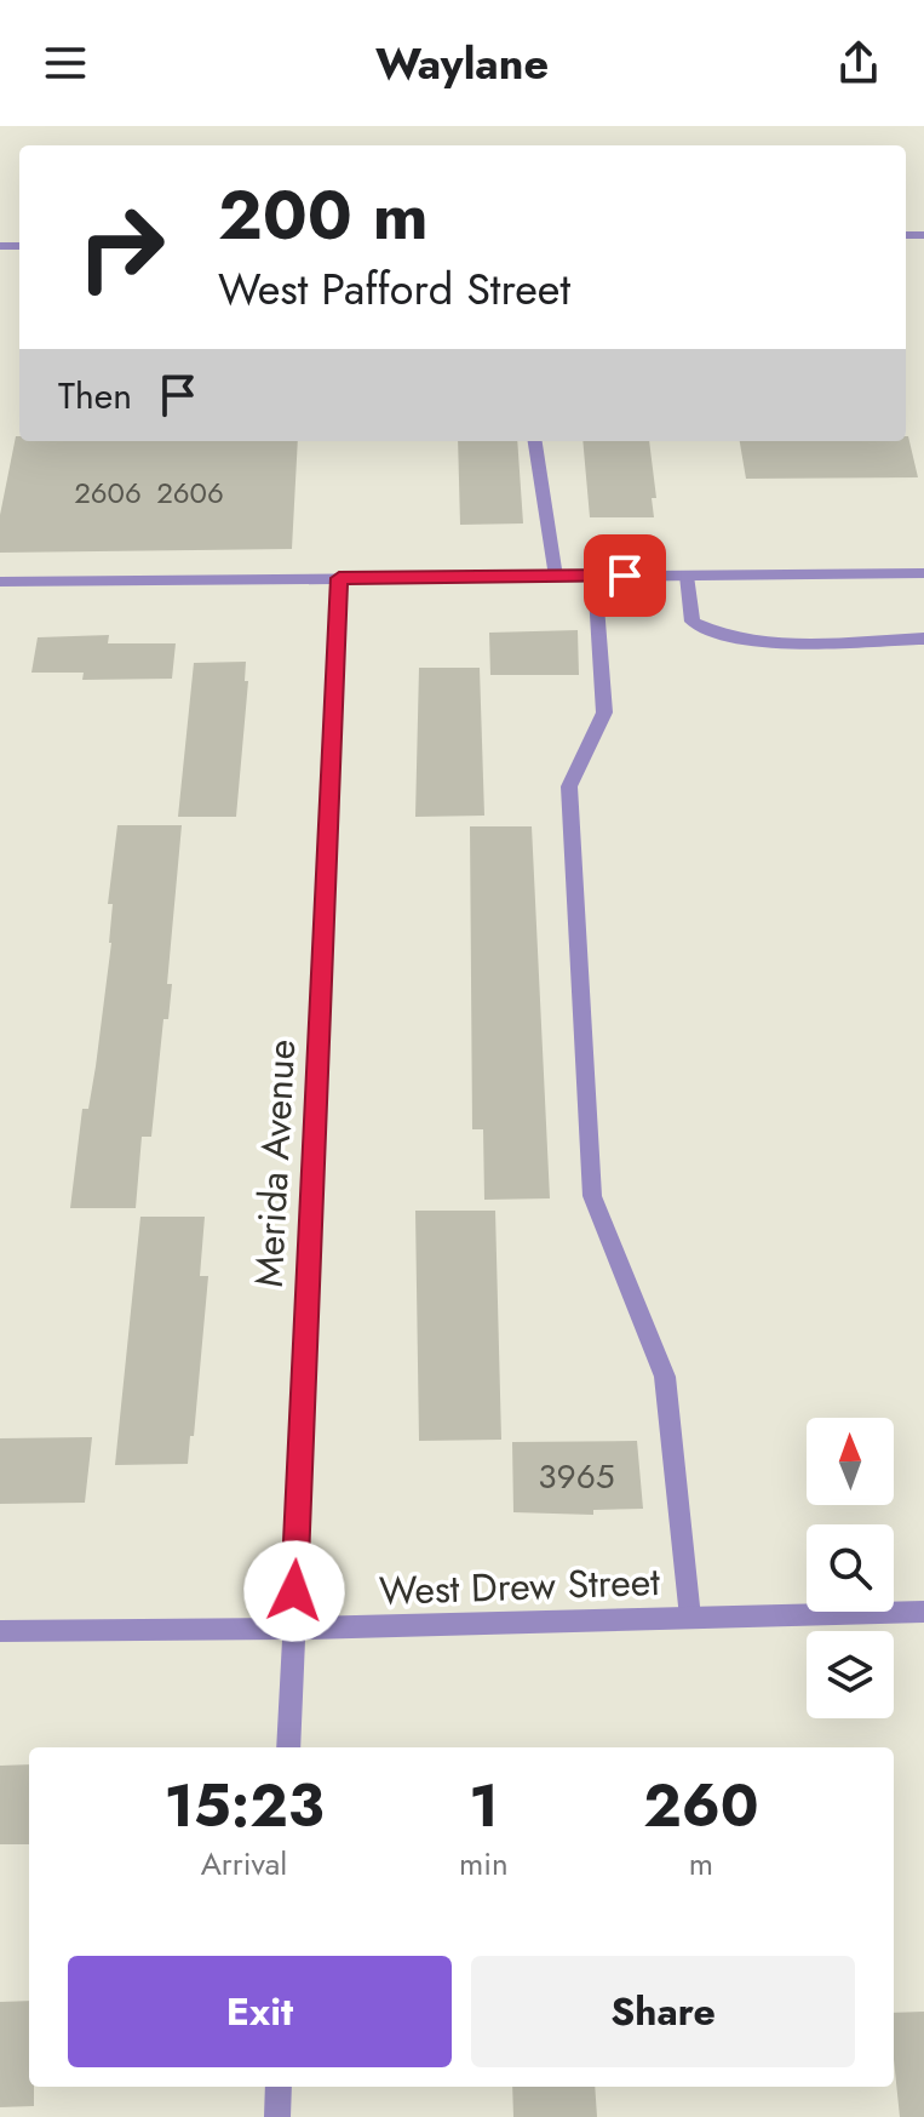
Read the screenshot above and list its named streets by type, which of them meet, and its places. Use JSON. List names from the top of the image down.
{
  "streets": {
    "street": ["Merida Avenue", "West Drew Street"]
  },
  "crossings": [
    ["Merida Avenue", "West Drew Street"]
  ],
  "house_numbers": ["2606", "2606", "3965"],
  "north": "top",
  "page": {
    "header": "Waylane",
    "turn": ["200 m", "West Pafford Street"],
    "then": "Then",
    "eta": [
      "15:23",
      "Arrival",
      "1",
      "min",
      "260",
      "m"
    ],
    "buttons": ["Exit", "Share"]
  }
}
